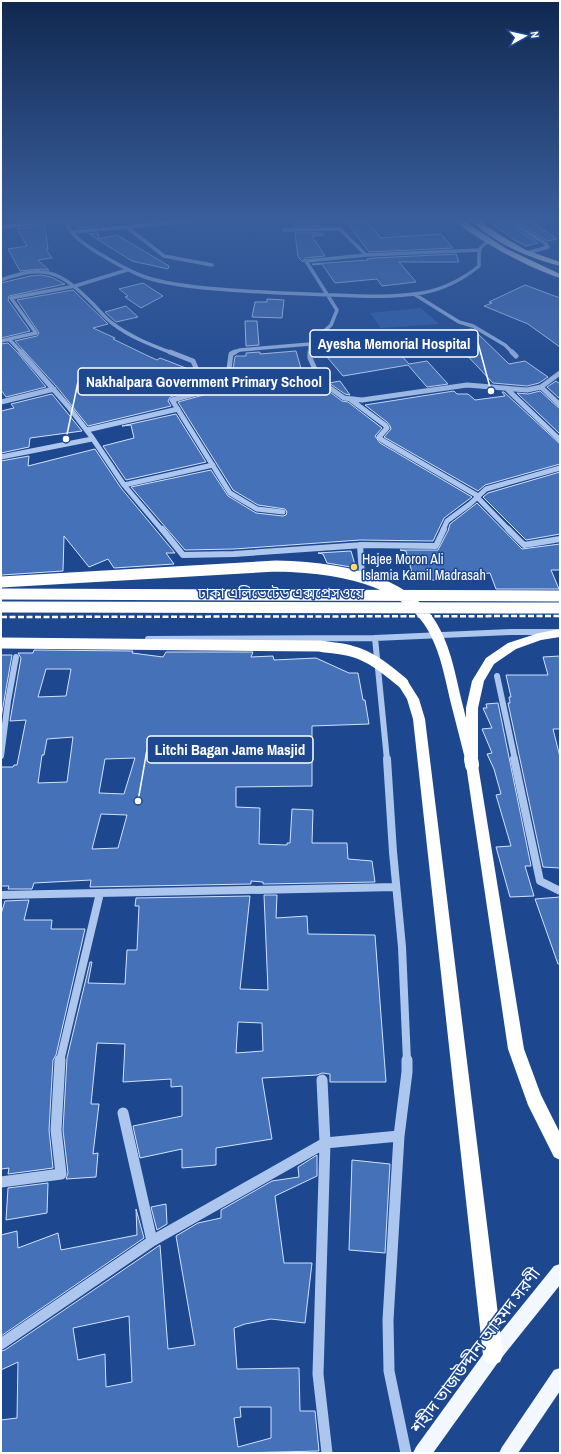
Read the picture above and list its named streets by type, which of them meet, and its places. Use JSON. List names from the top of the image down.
{
  "streets": {
    "highway": ["ঢাকা এলিভেটেড এক্সপ্রেসওয়ে"],
    "main road": ["শহীদ তাজউদ্দীন আহমদ সরণী"]
  },
  "places": [
    "Ayesha Memorial Hospital",
    "Nakhalpara Government Primary School",
    "Hajee Moron Ali Islamia Kamil Madrasah",
    "Litchi Bagan Jame Masjid"
  ],
  "north": "right"
}
